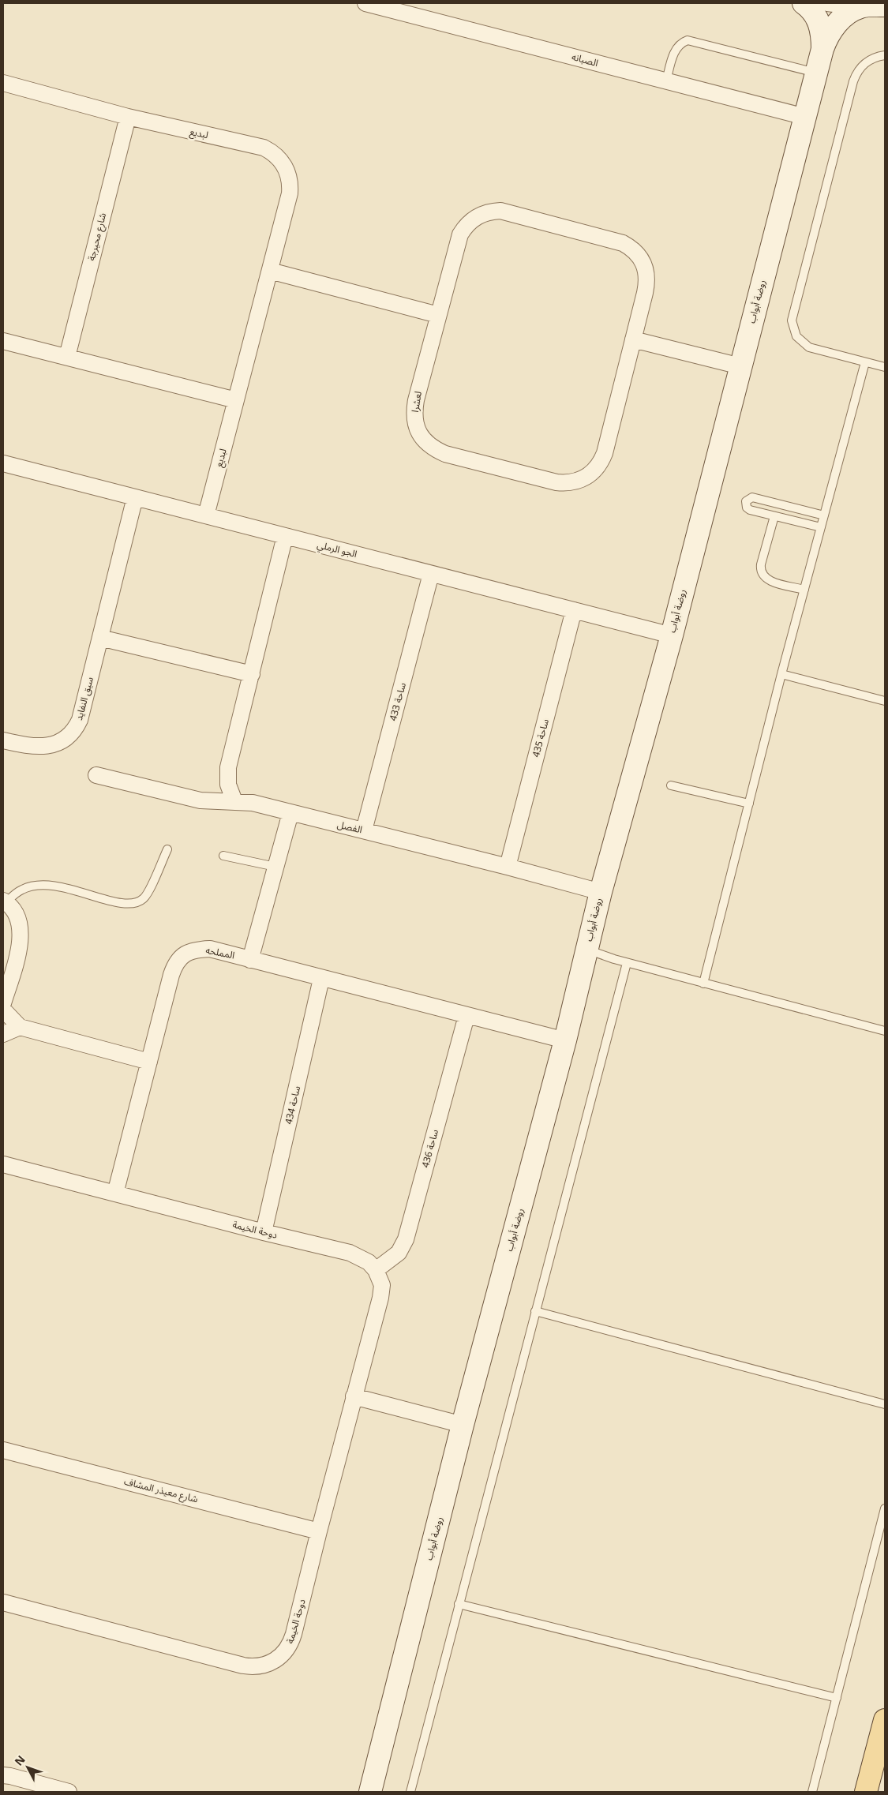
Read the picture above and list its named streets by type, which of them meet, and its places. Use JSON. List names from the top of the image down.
{
  "streets": {
    "street": [
      "الصبانه",
      "لبديع",
      "شارع محيرجة",
      "روضة أبواب",
      "لعشرا",
      "الجو الرملي",
      "سيق النفايد",
      "ساحة 433",
      "ساحة 435",
      "الفصل",
      "المملحه",
      "ساحة 434",
      "ساحة 436",
      "دوحة الخيمة",
      "شارع معيذر المشاف"
    ]
  },
  "crossings": [
    ["الصبانه", "روضة أبواب"],
    ["لبديع", "شارع محيرجة"],
    ["لبديع", "الجو الرملي"],
    ["روضة أبواب", "الجو الرملي"],
    ["روضة أبواب", "الفصل"],
    ["روضة أبواب", "المملحه"],
    ["الجو الرملي", "سيق النفايد"],
    ["الجو الرملي", "ساحة 433"],
    ["الجو الرملي", "ساحة 435"],
    ["ساحة 433", "الفصل"],
    ["ساحة 435", "الفصل"],
    ["المملحه", "ساحة 434"],
    ["المملحه", "ساحة 436"],
    ["المملحه", "دوحة الخيمة"],
    ["ساحة 434", "دوحة الخيمة"],
    ["ساحة 436", "دوحة الخيمة"],
    ["دوحة الخيمة", "شارع معيذر المشاف"]
  ],
  "north": "top left"
}
